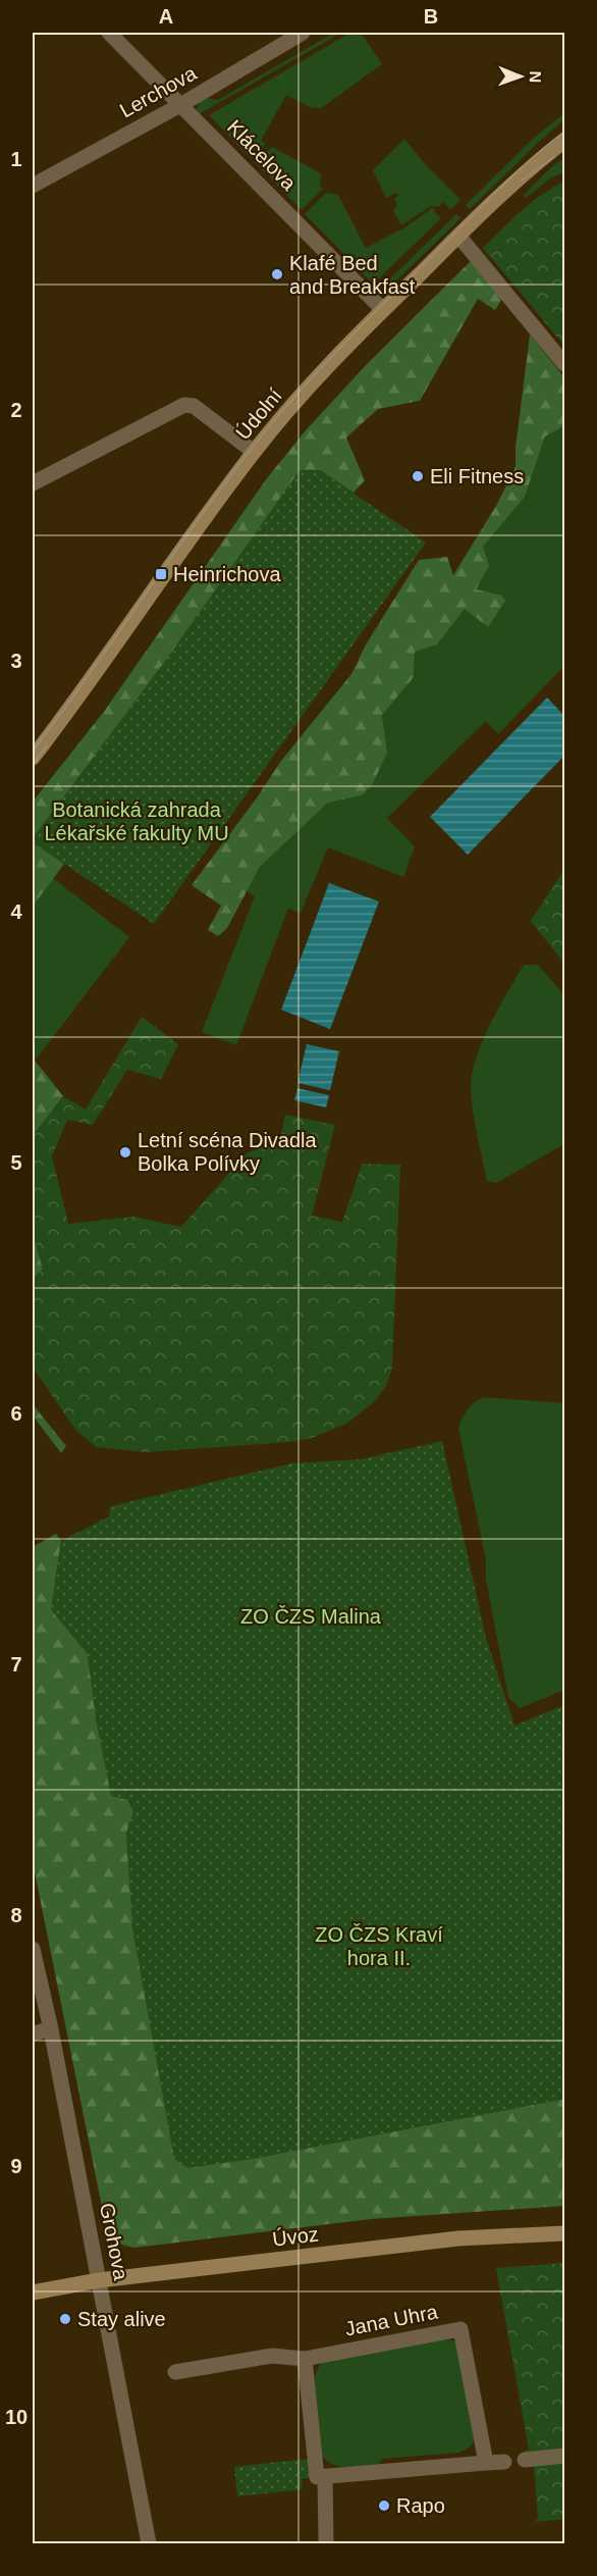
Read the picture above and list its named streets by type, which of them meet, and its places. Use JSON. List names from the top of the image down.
{
  "streets": {
    "street": [
      "Lerchova",
      "Klácelova",
      "Údolní",
      "Úvoz",
      "Grohova",
      "Jana Uhra"
    ]
  },
  "crossings": [
    ["Lerchova", "Klácelova"],
    ["Klácelova", "Údolní"],
    ["Úvoz", "Grohova"]
  ],
  "parks": ["Botanická zahrada Lékařské fakulty MU", "ZO ČZS Malina", "ZO ČZS Kraví hora II."],
  "places": {
    "other": [
      "Klafé Bed and Breakfast",
      "Eli Fitness",
      "Letní scéna Divadla Bolka Polívky",
      "Stay alive",
      "Rapo"
    ],
    "transit": ["Heinrichova"]
  },
  "north": "right",
  "grid": {
    "columns": ["A", "B"],
    "rows": [
      "1",
      "2",
      "3",
      "4",
      "5",
      "6",
      "7",
      "8",
      "9",
      "10"
    ]
  }
}
